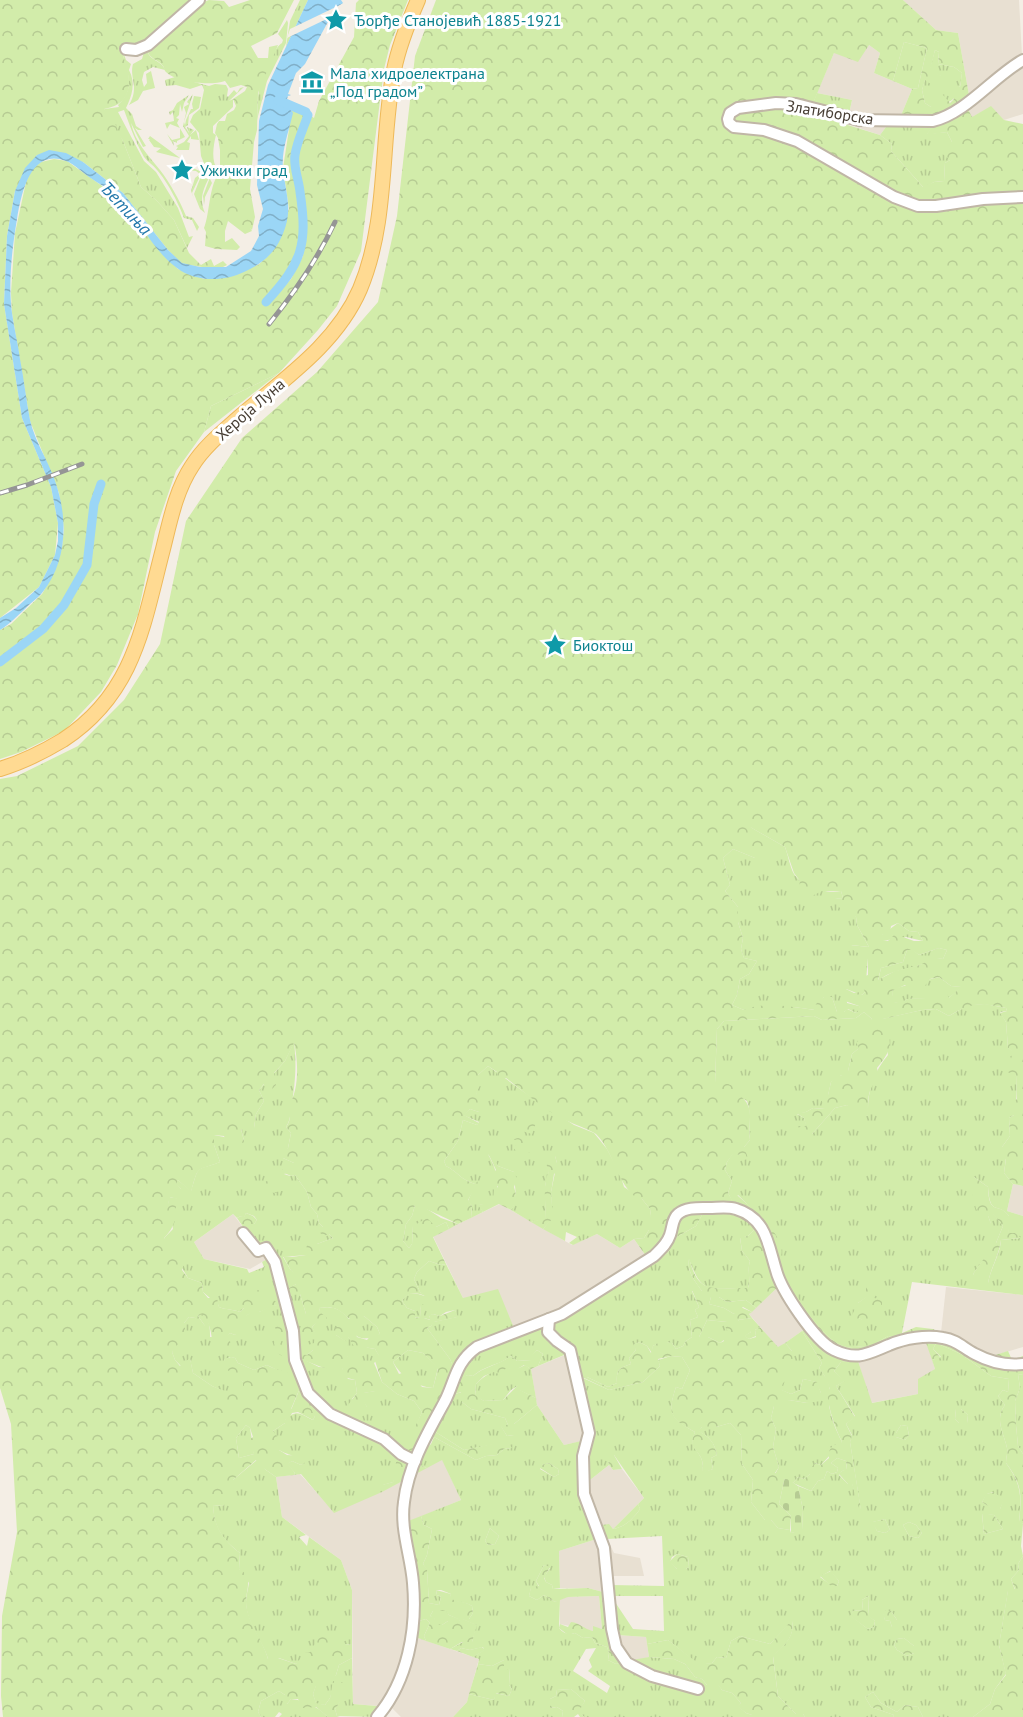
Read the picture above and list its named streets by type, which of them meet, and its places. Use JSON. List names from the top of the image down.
{
  "streets": {
    "main road": ["Хероја Луна"],
    "street": ["Златиборска"]
  },
  "water": ["Ђетиња"],
  "places": {
    "place": ["Ђорђе Станојевић 1885-1921", "Ужички град", "Биоктош"],
    "museum": ["Мала хидроелектрана „Под градом”"]
  }
}
